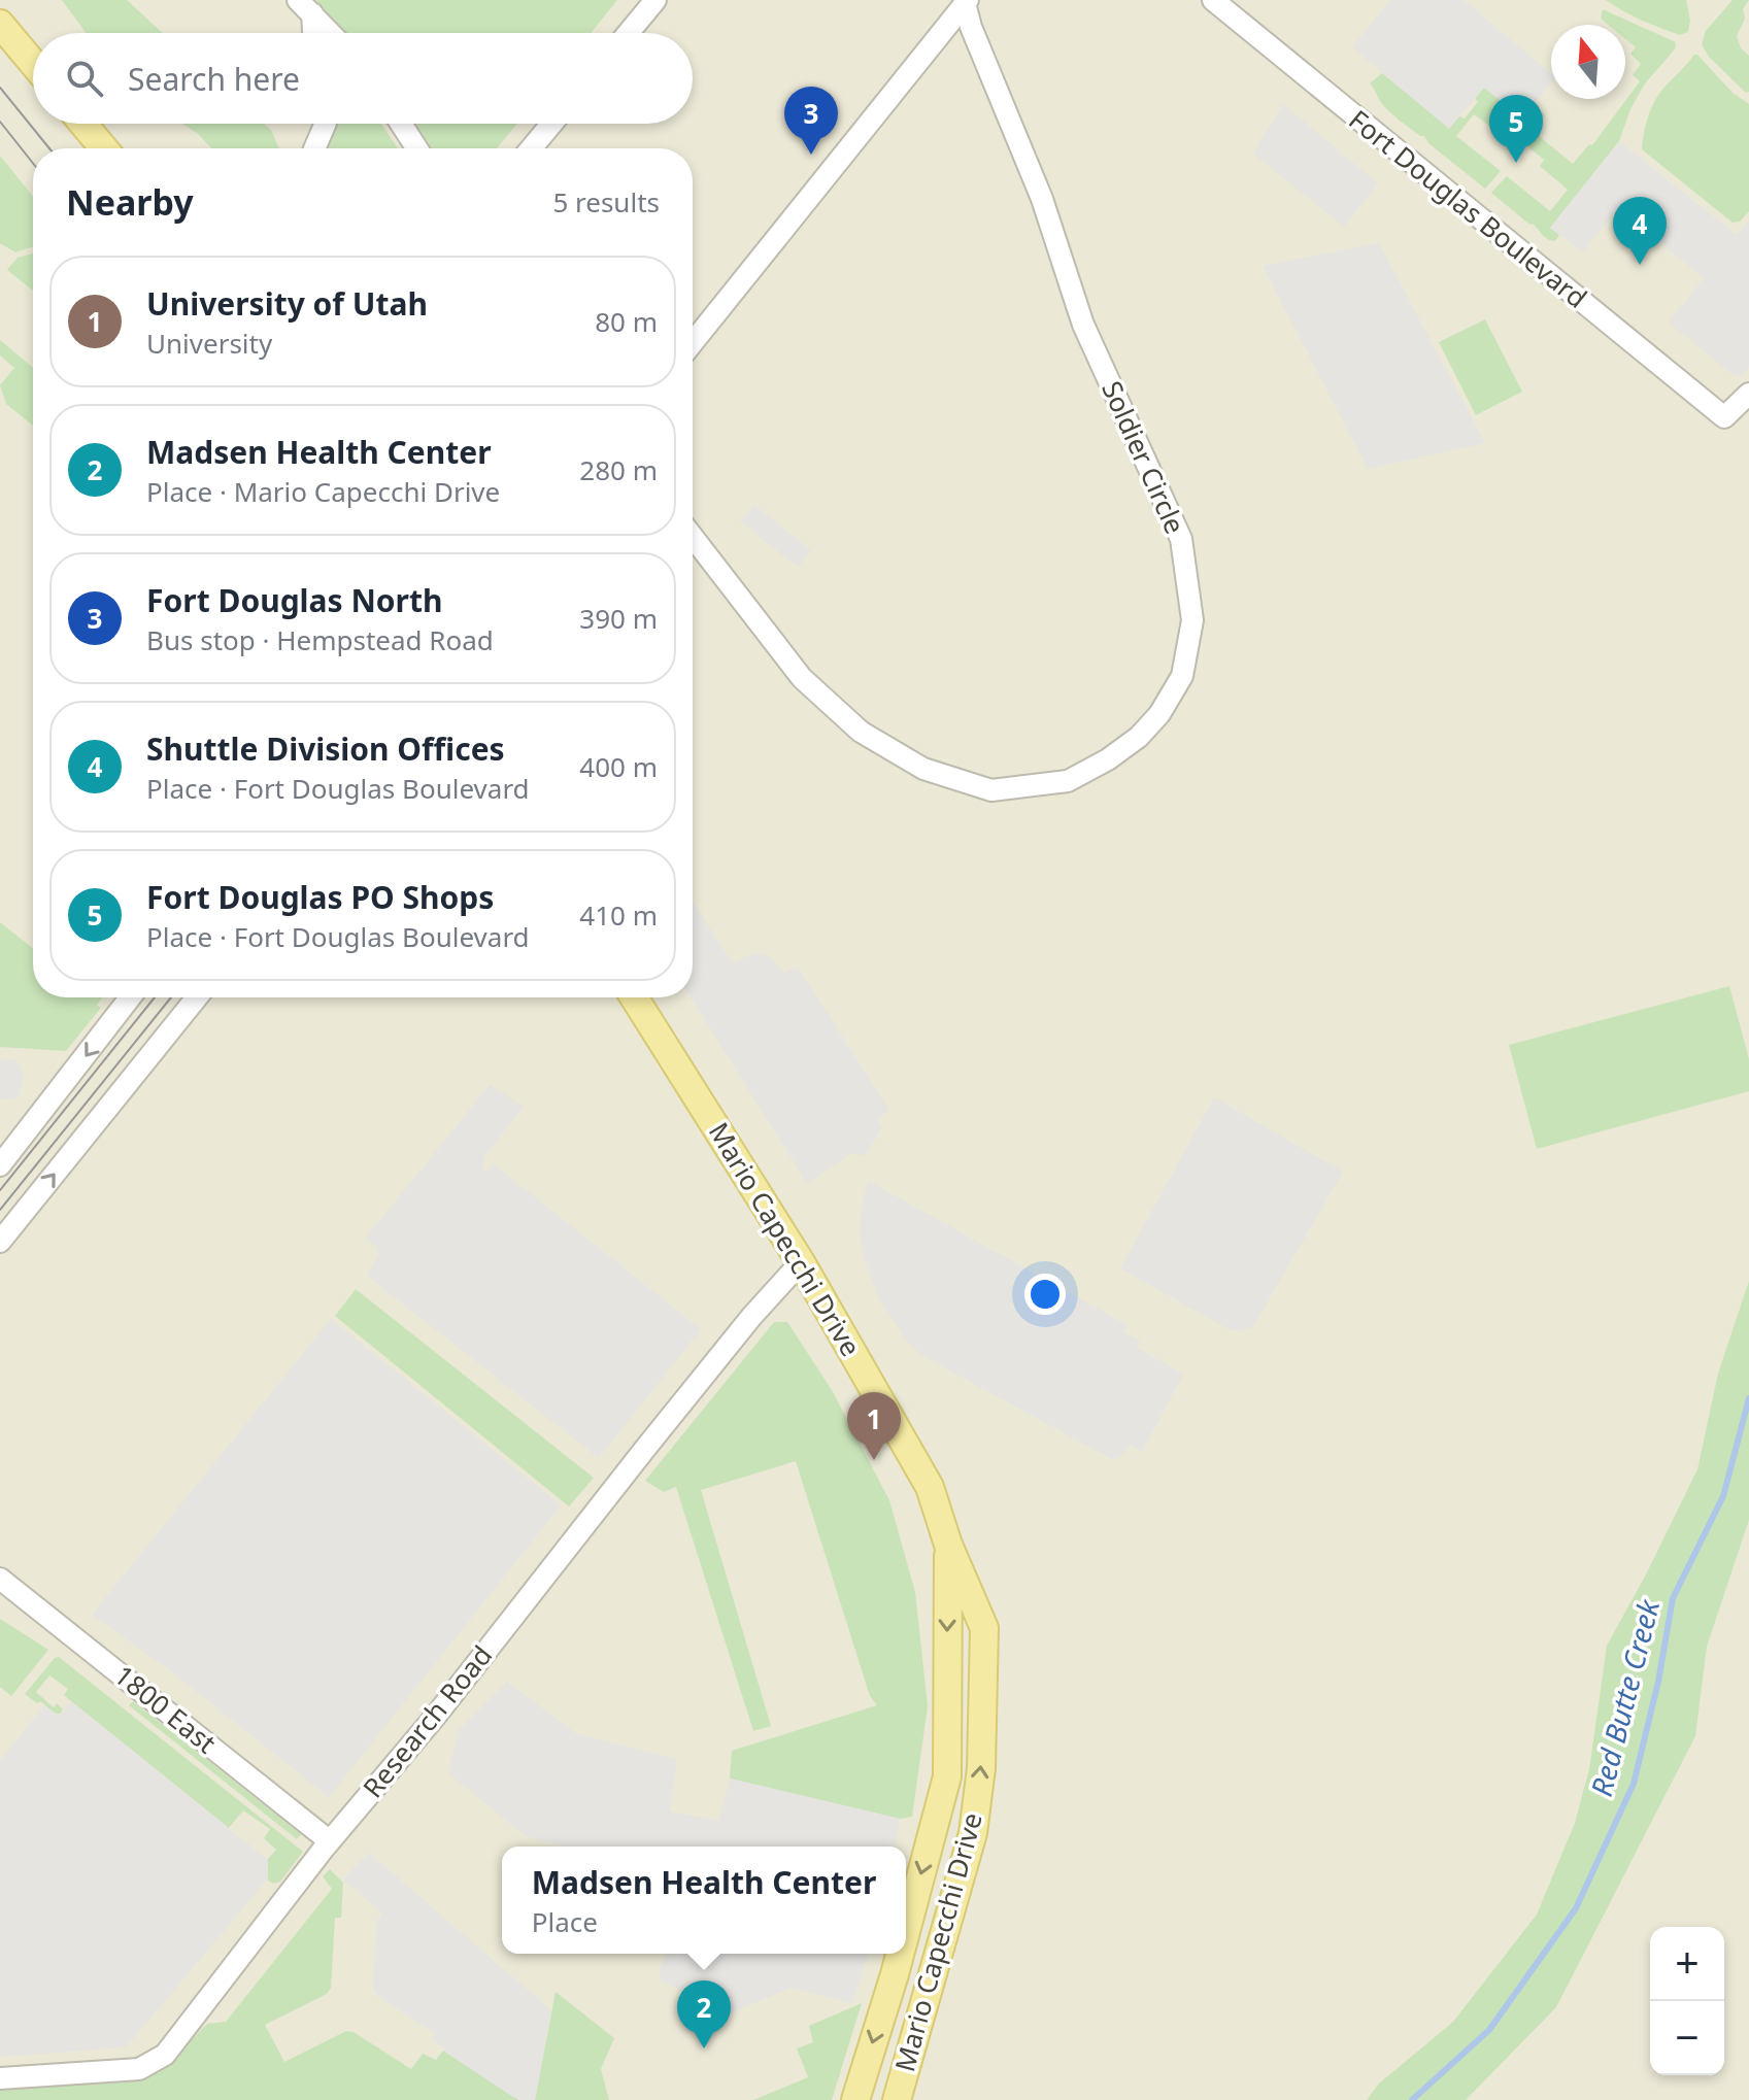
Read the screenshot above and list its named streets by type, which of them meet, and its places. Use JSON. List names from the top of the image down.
{
  "streets": {
    "main road": ["Mario Capecchi Drive"],
    "street": [
      "Fort Douglas Boulevard",
      "Soldier Circle",
      "1800 East",
      "Research Road"
    ]
  },
  "crossings": [
    ["Mario Capecchi Drive", "Research Road"],
    ["1800 East", "Research Road"]
  ],
  "water": ["Red Butte Creek"],
  "north": "top",
  "page": {
    "search": "Search here",
    "pins": [
      "3",
      "5",
      "4",
      "1",
      "2"
    ],
    "heading": ["Nearby", "5 results"],
    "list": [
      {
        "mark": "1",
        "name": "University of Utah",
        "note": "University",
        "value": "80 m"
      },
      {
        "mark": "2",
        "name": "Madsen Health Center",
        "note": "Place · Mario Capecchi Drive",
        "value": "280 m"
      },
      {
        "mark": "3",
        "name": "Fort Douglas North",
        "note": "Bus stop · Hempstead Road",
        "value": "390 m"
      },
      {
        "mark": "4",
        "name": "Shuttle Division Offices",
        "note": "Place · Fort Douglas Boulevard",
        "value": "400 m"
      },
      {
        "mark": "5",
        "name": "Fort Douglas PO Shops",
        "note": "Place · Fort Douglas Boulevard",
        "value": "410 m"
      }
    ],
    "popup": ["Madsen Health Center", "Place"],
    "map_buttons": ["+", "−"]
  }
}
